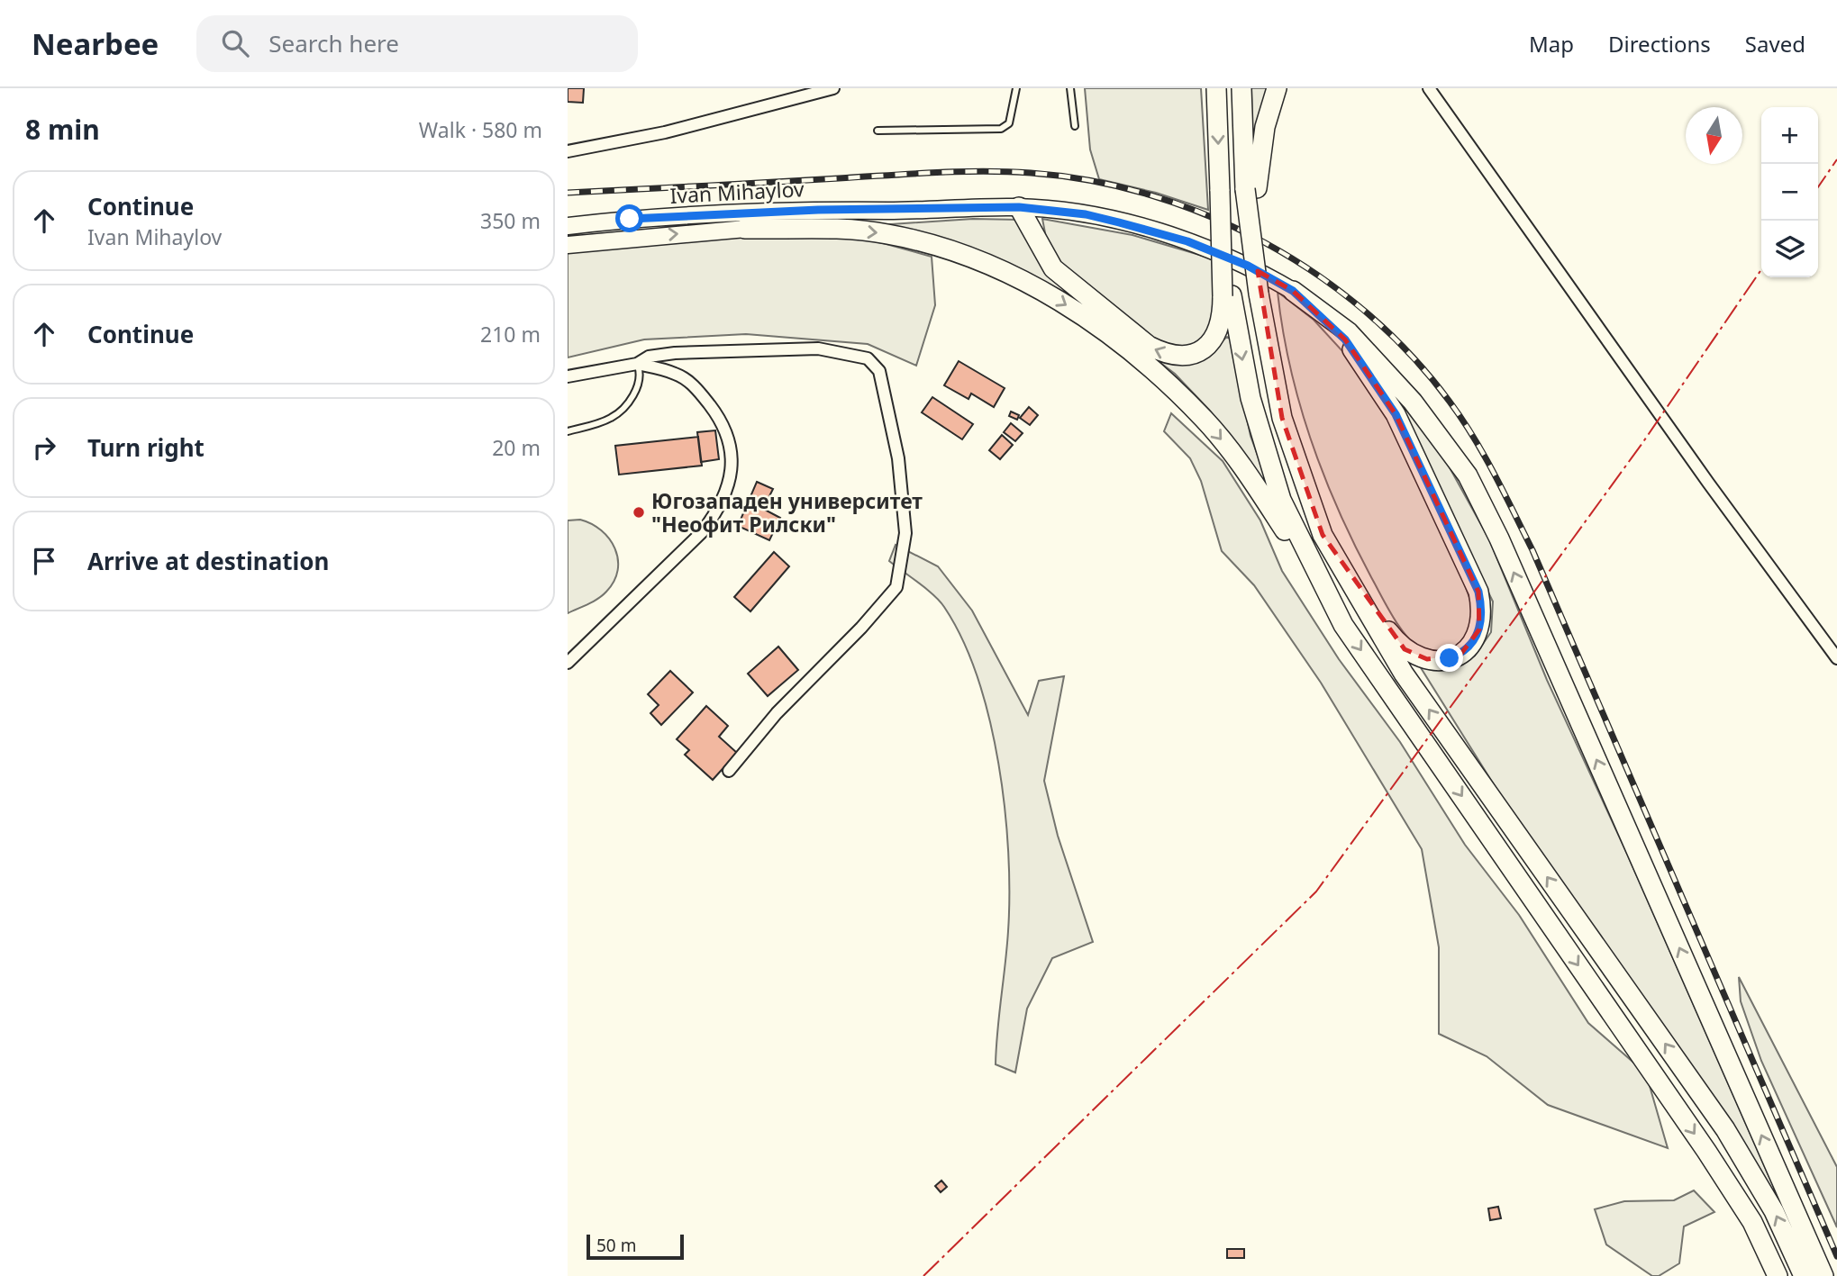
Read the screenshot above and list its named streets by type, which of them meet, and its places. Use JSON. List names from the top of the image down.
{
  "streets": {
    "main road": ["Ivan Mihaylov"]
  },
  "places": ["Югозападен университет \"Неофит Рилски\""],
  "scale_bar": "50 m",
  "north": "bottom",
  "page": {
    "header": "Nearbee",
    "search": "Search here",
    "nav": ["Map", "Directions", "Saved"],
    "heading": ["8 min", "Walk · 580 m"],
    "map_buttons": ["+", "−"],
    "list": [
      ["Continue", "Ivan Mihaylov", "350 m"],
      ["Continue", "210 m"],
      ["Turn right", "20 m"],
      "Arrive at destination"
    ],
    "scale": "50 m"
  }
}
